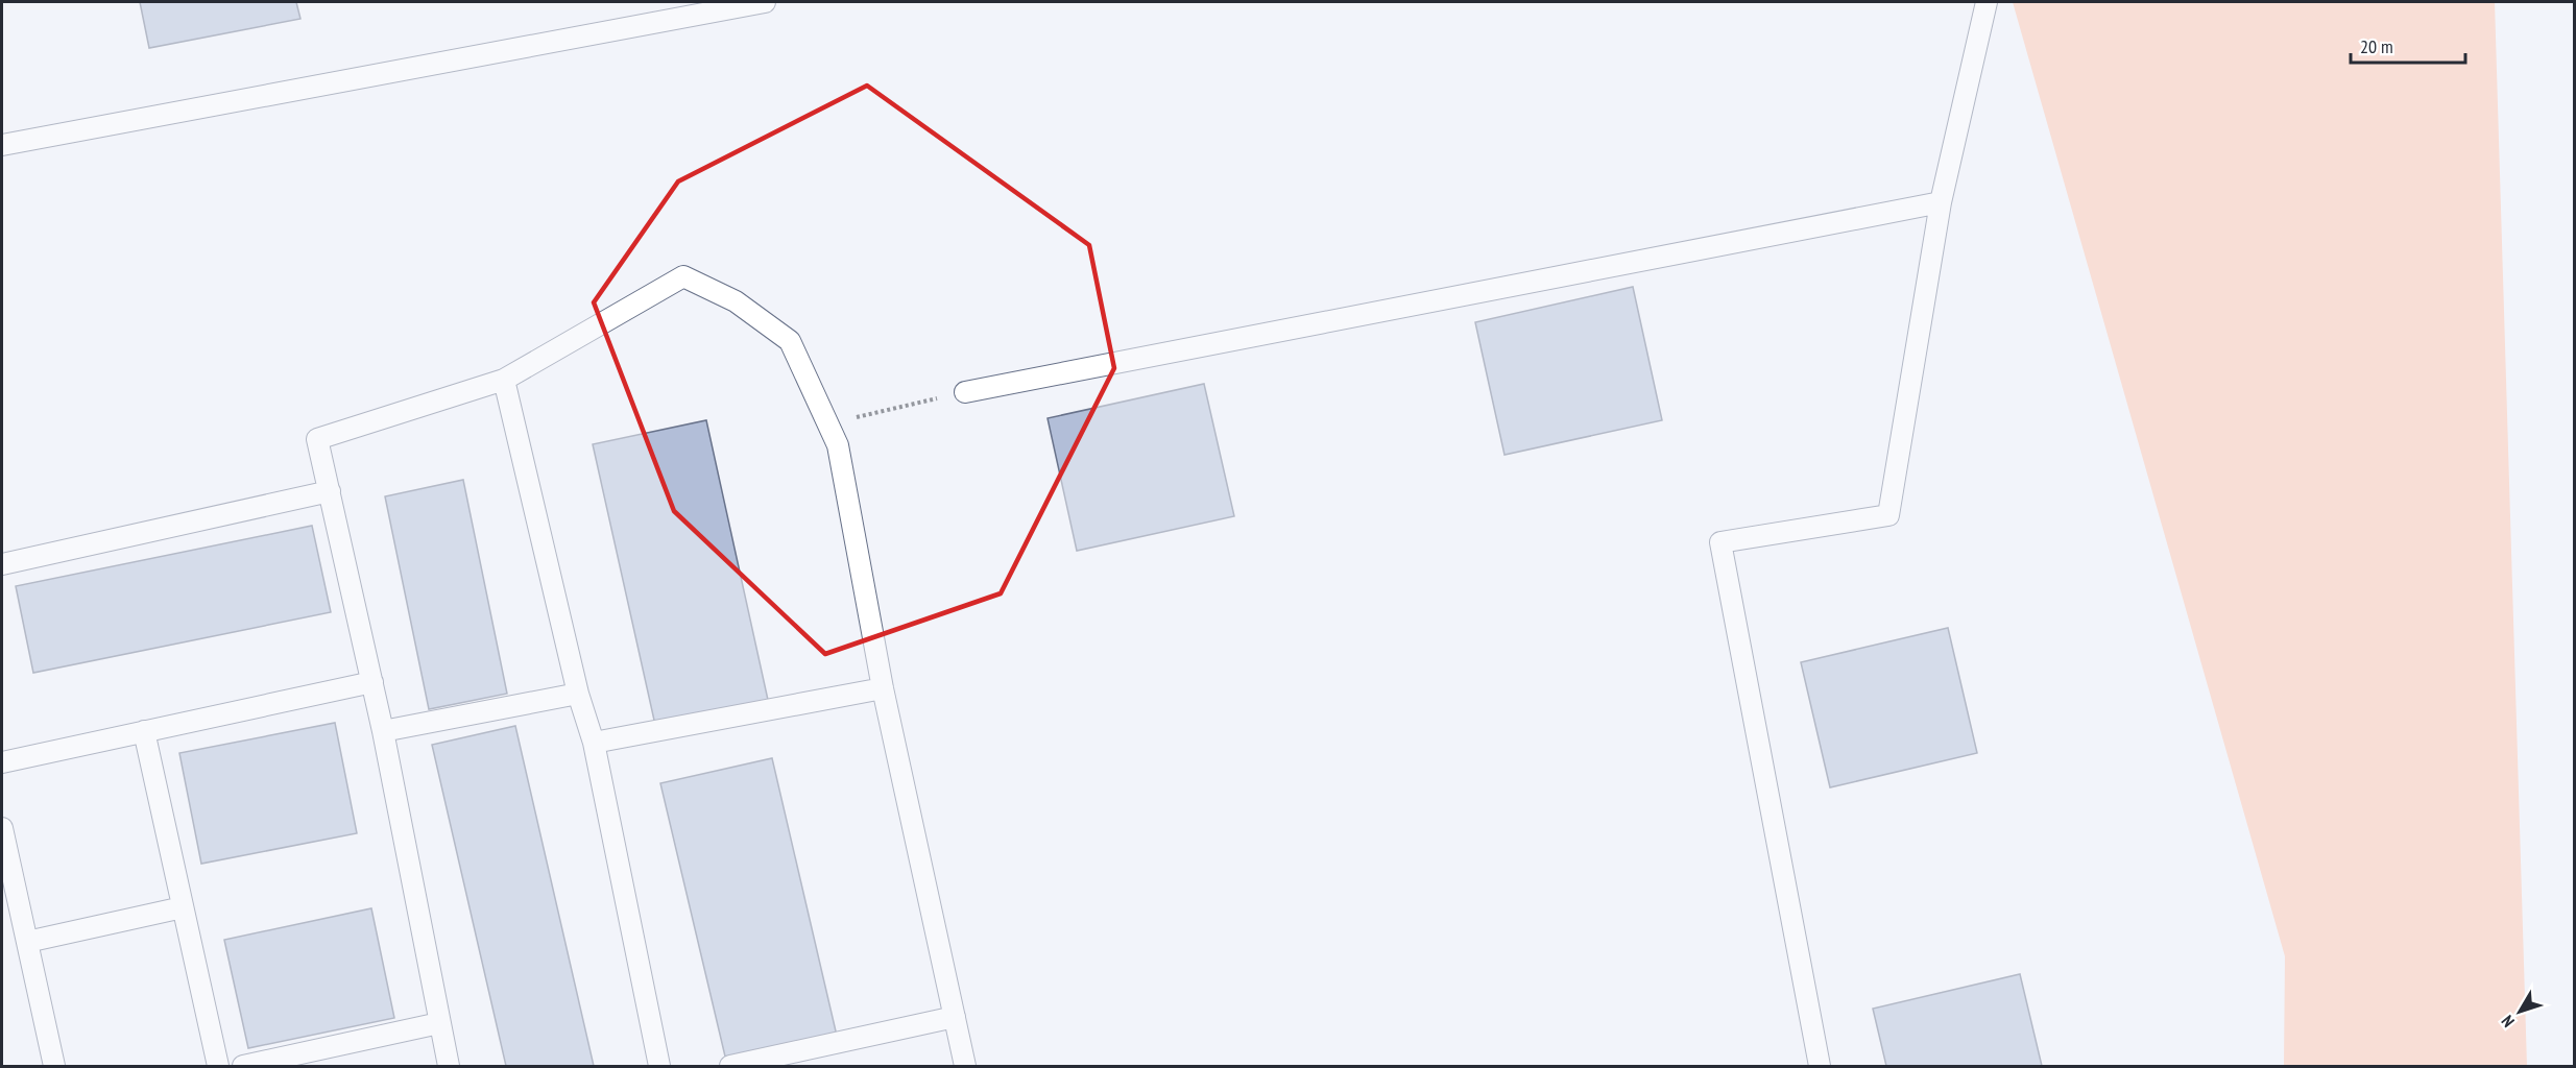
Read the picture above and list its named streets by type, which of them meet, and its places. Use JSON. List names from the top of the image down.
{
  "scale_bar": "20 m",
  "north": "bottom left"
}
